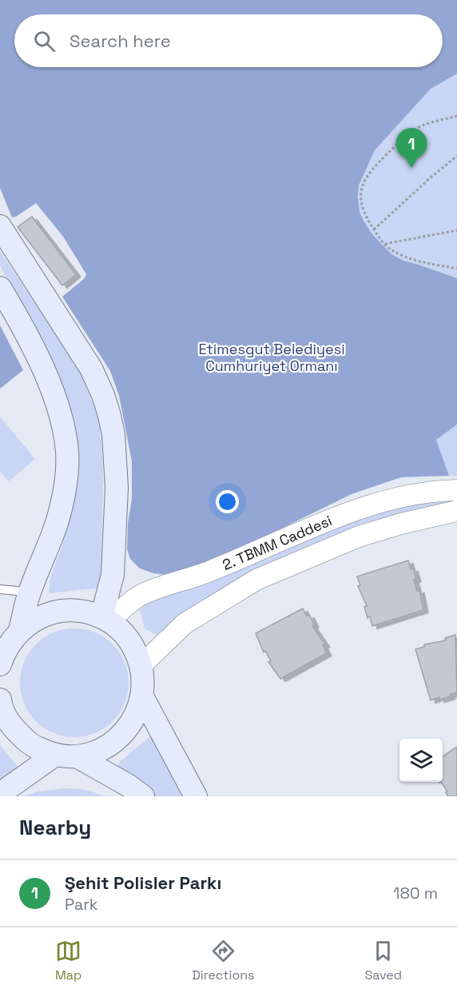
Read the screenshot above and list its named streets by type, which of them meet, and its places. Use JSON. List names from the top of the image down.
{
  "streets": {
    "street": ["2. TBMM Caddesi"]
  },
  "parks": ["Etimesgut Belediyesi Cumhuriyet Ormanı"],
  "page": {
    "search": "Search here",
    "pins": "1",
    "heading": "Nearby",
    "list": [
      {
        "mark": "1",
        "name": "Şehit Polisler Parkı",
        "note": "Park",
        "value": "180 m"
      }
    ],
    "nav": ["Map", "Directions", "Saved"]
  }
}
